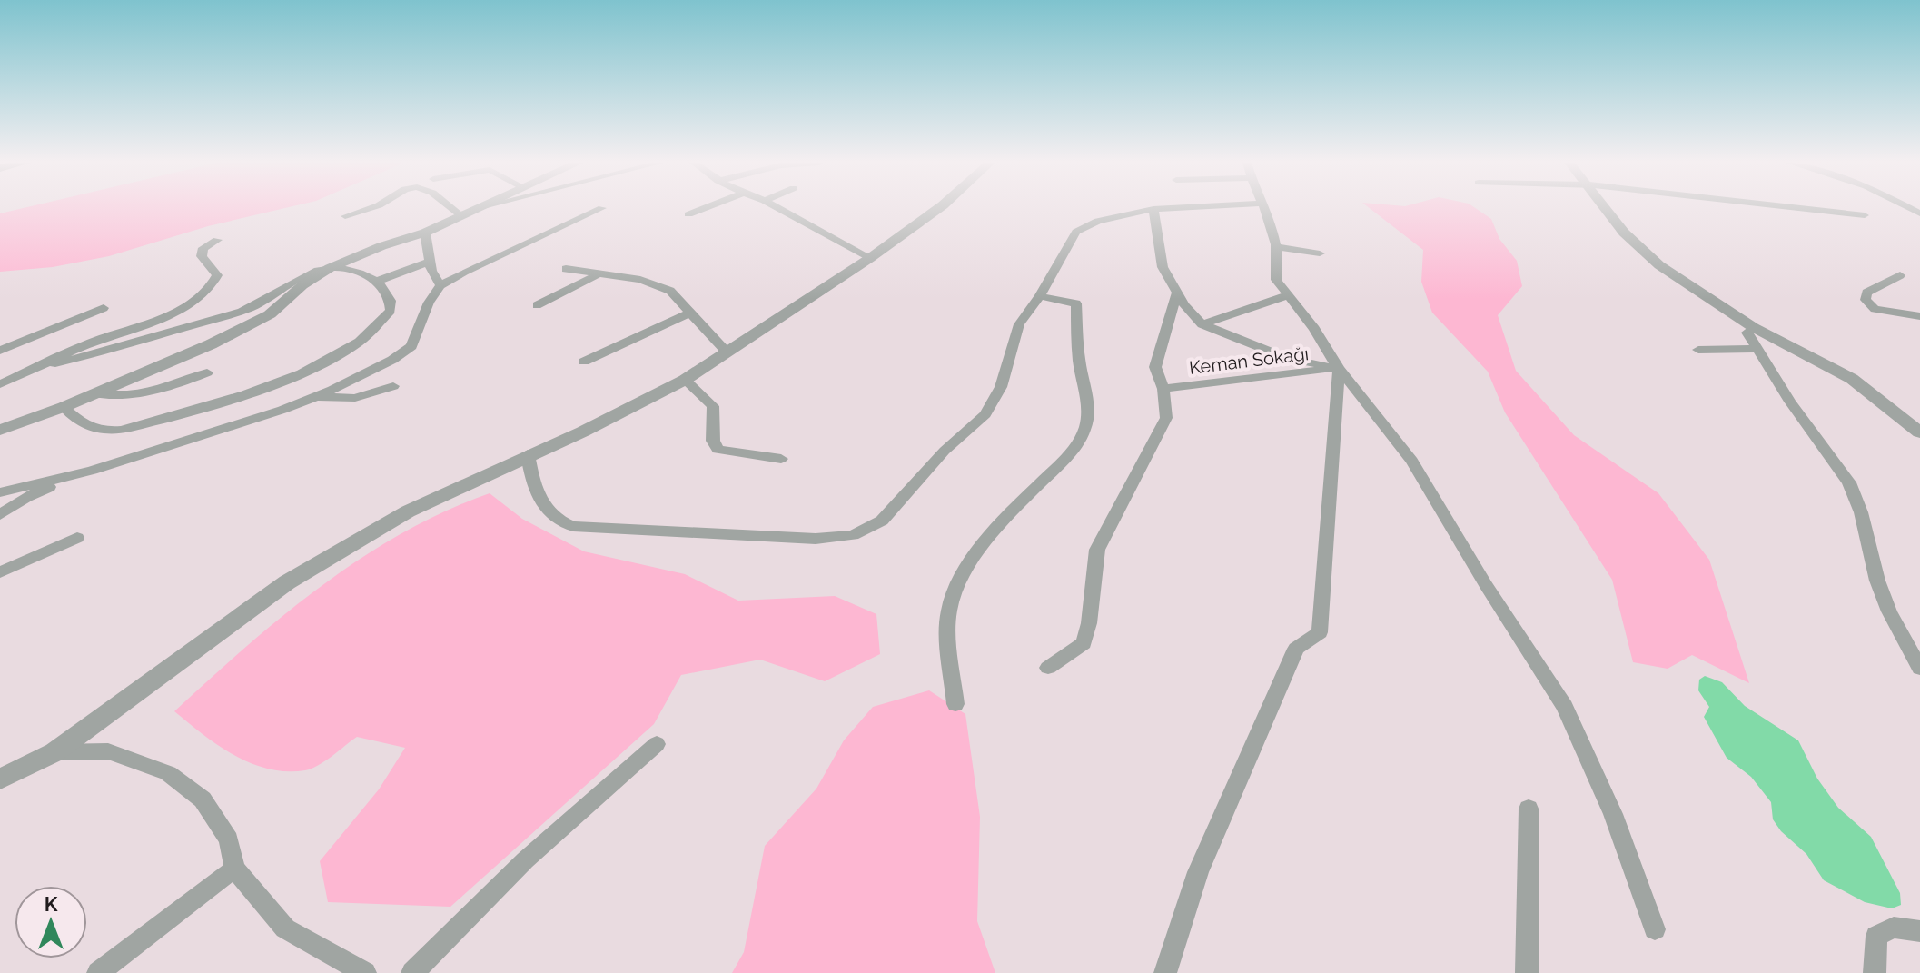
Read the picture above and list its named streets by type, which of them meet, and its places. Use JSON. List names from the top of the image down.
{
  "streets": {
    "street": ["Keman Sokağı"]
  },
  "north": "top"
}
